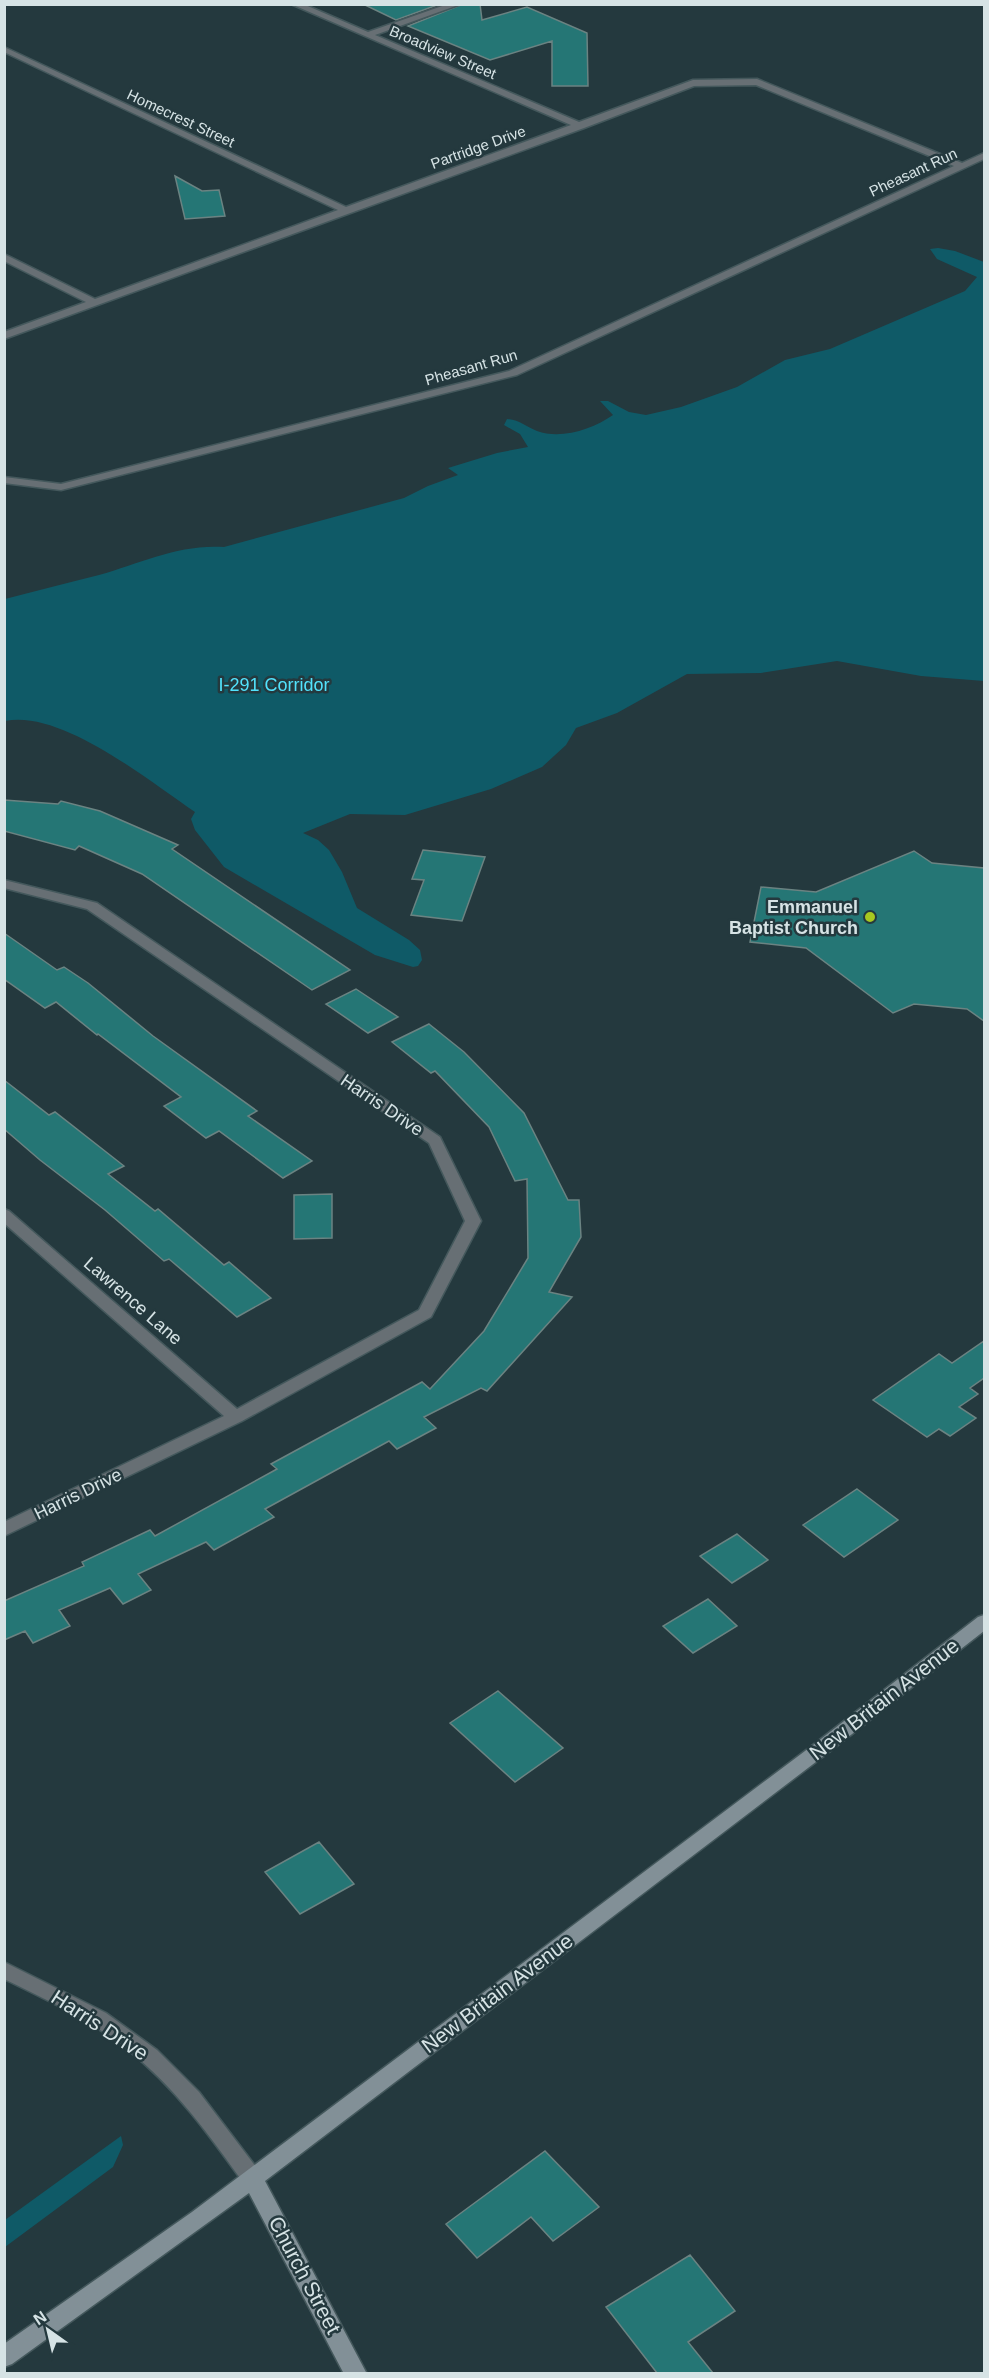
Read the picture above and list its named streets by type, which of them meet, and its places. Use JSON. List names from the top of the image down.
{
  "streets": {
    "main road": ["New Britain Avenue", "Church Street"],
    "street": [
      "Broadview Street",
      "Homecrest Street",
      "Partridge Drive",
      "Pheasant Run",
      "Harris Drive",
      "Lawrence Lane"
    ]
  },
  "crossings": [
    ["Broadview Street", "Partridge Drive"],
    ["Homecrest Street", "Partridge Drive"],
    ["Partridge Drive", "Pheasant Run"],
    ["Harris Drive", "Lawrence Lane"],
    ["Harris Drive", "New Britain Avenue"],
    ["Harris Drive", "Church Street"],
    ["New Britain Avenue", "Church Street"]
  ],
  "parks": ["I-291 Corridor"],
  "places": ["Emmanuel Baptist Church"],
  "north": "top left"
}
